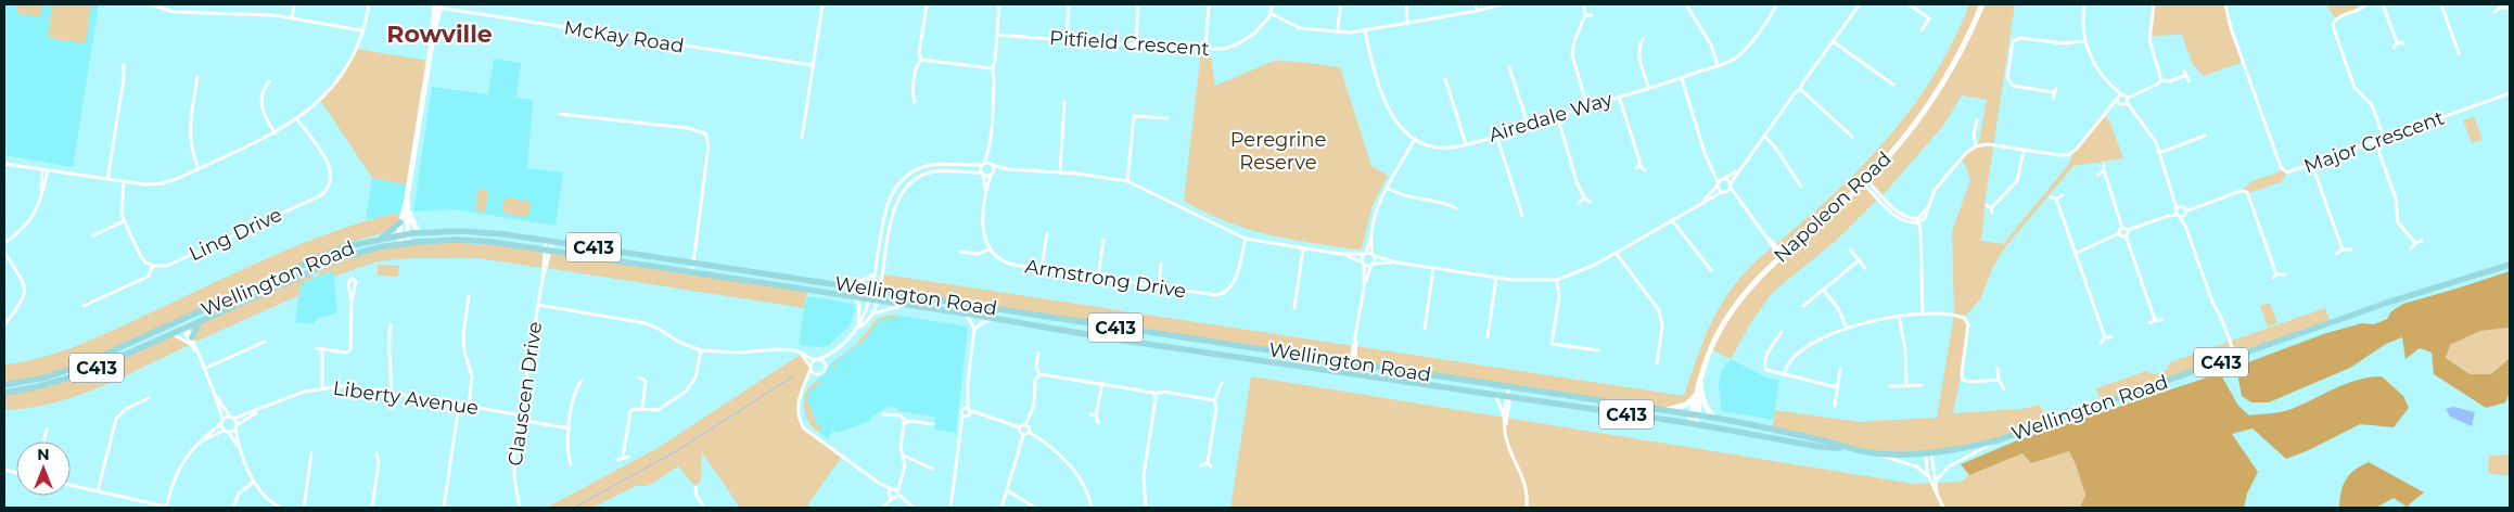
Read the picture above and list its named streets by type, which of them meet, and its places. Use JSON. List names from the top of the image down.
{
  "streets": {
    "main road": ["Napoleon Road", "C413", "Wellington Road"],
    "street": [
      "McKay Road",
      "Pitfield Crescent",
      "Airedale Way",
      "Major Crescent",
      "Ling Drive",
      "Armstrong Drive",
      "Clauscen Drive",
      "Liberty Avenue"
    ]
  },
  "crossings": [
    ["Napoleon Road", "Wellington Road"],
    ["Wellington Road", "Clauscen Drive"],
    ["Clauscen Drive", "Liberty Avenue"]
  ],
  "districts": ["Rowville"],
  "parks": ["Peregrine Reserve"],
  "north": "top"
}
